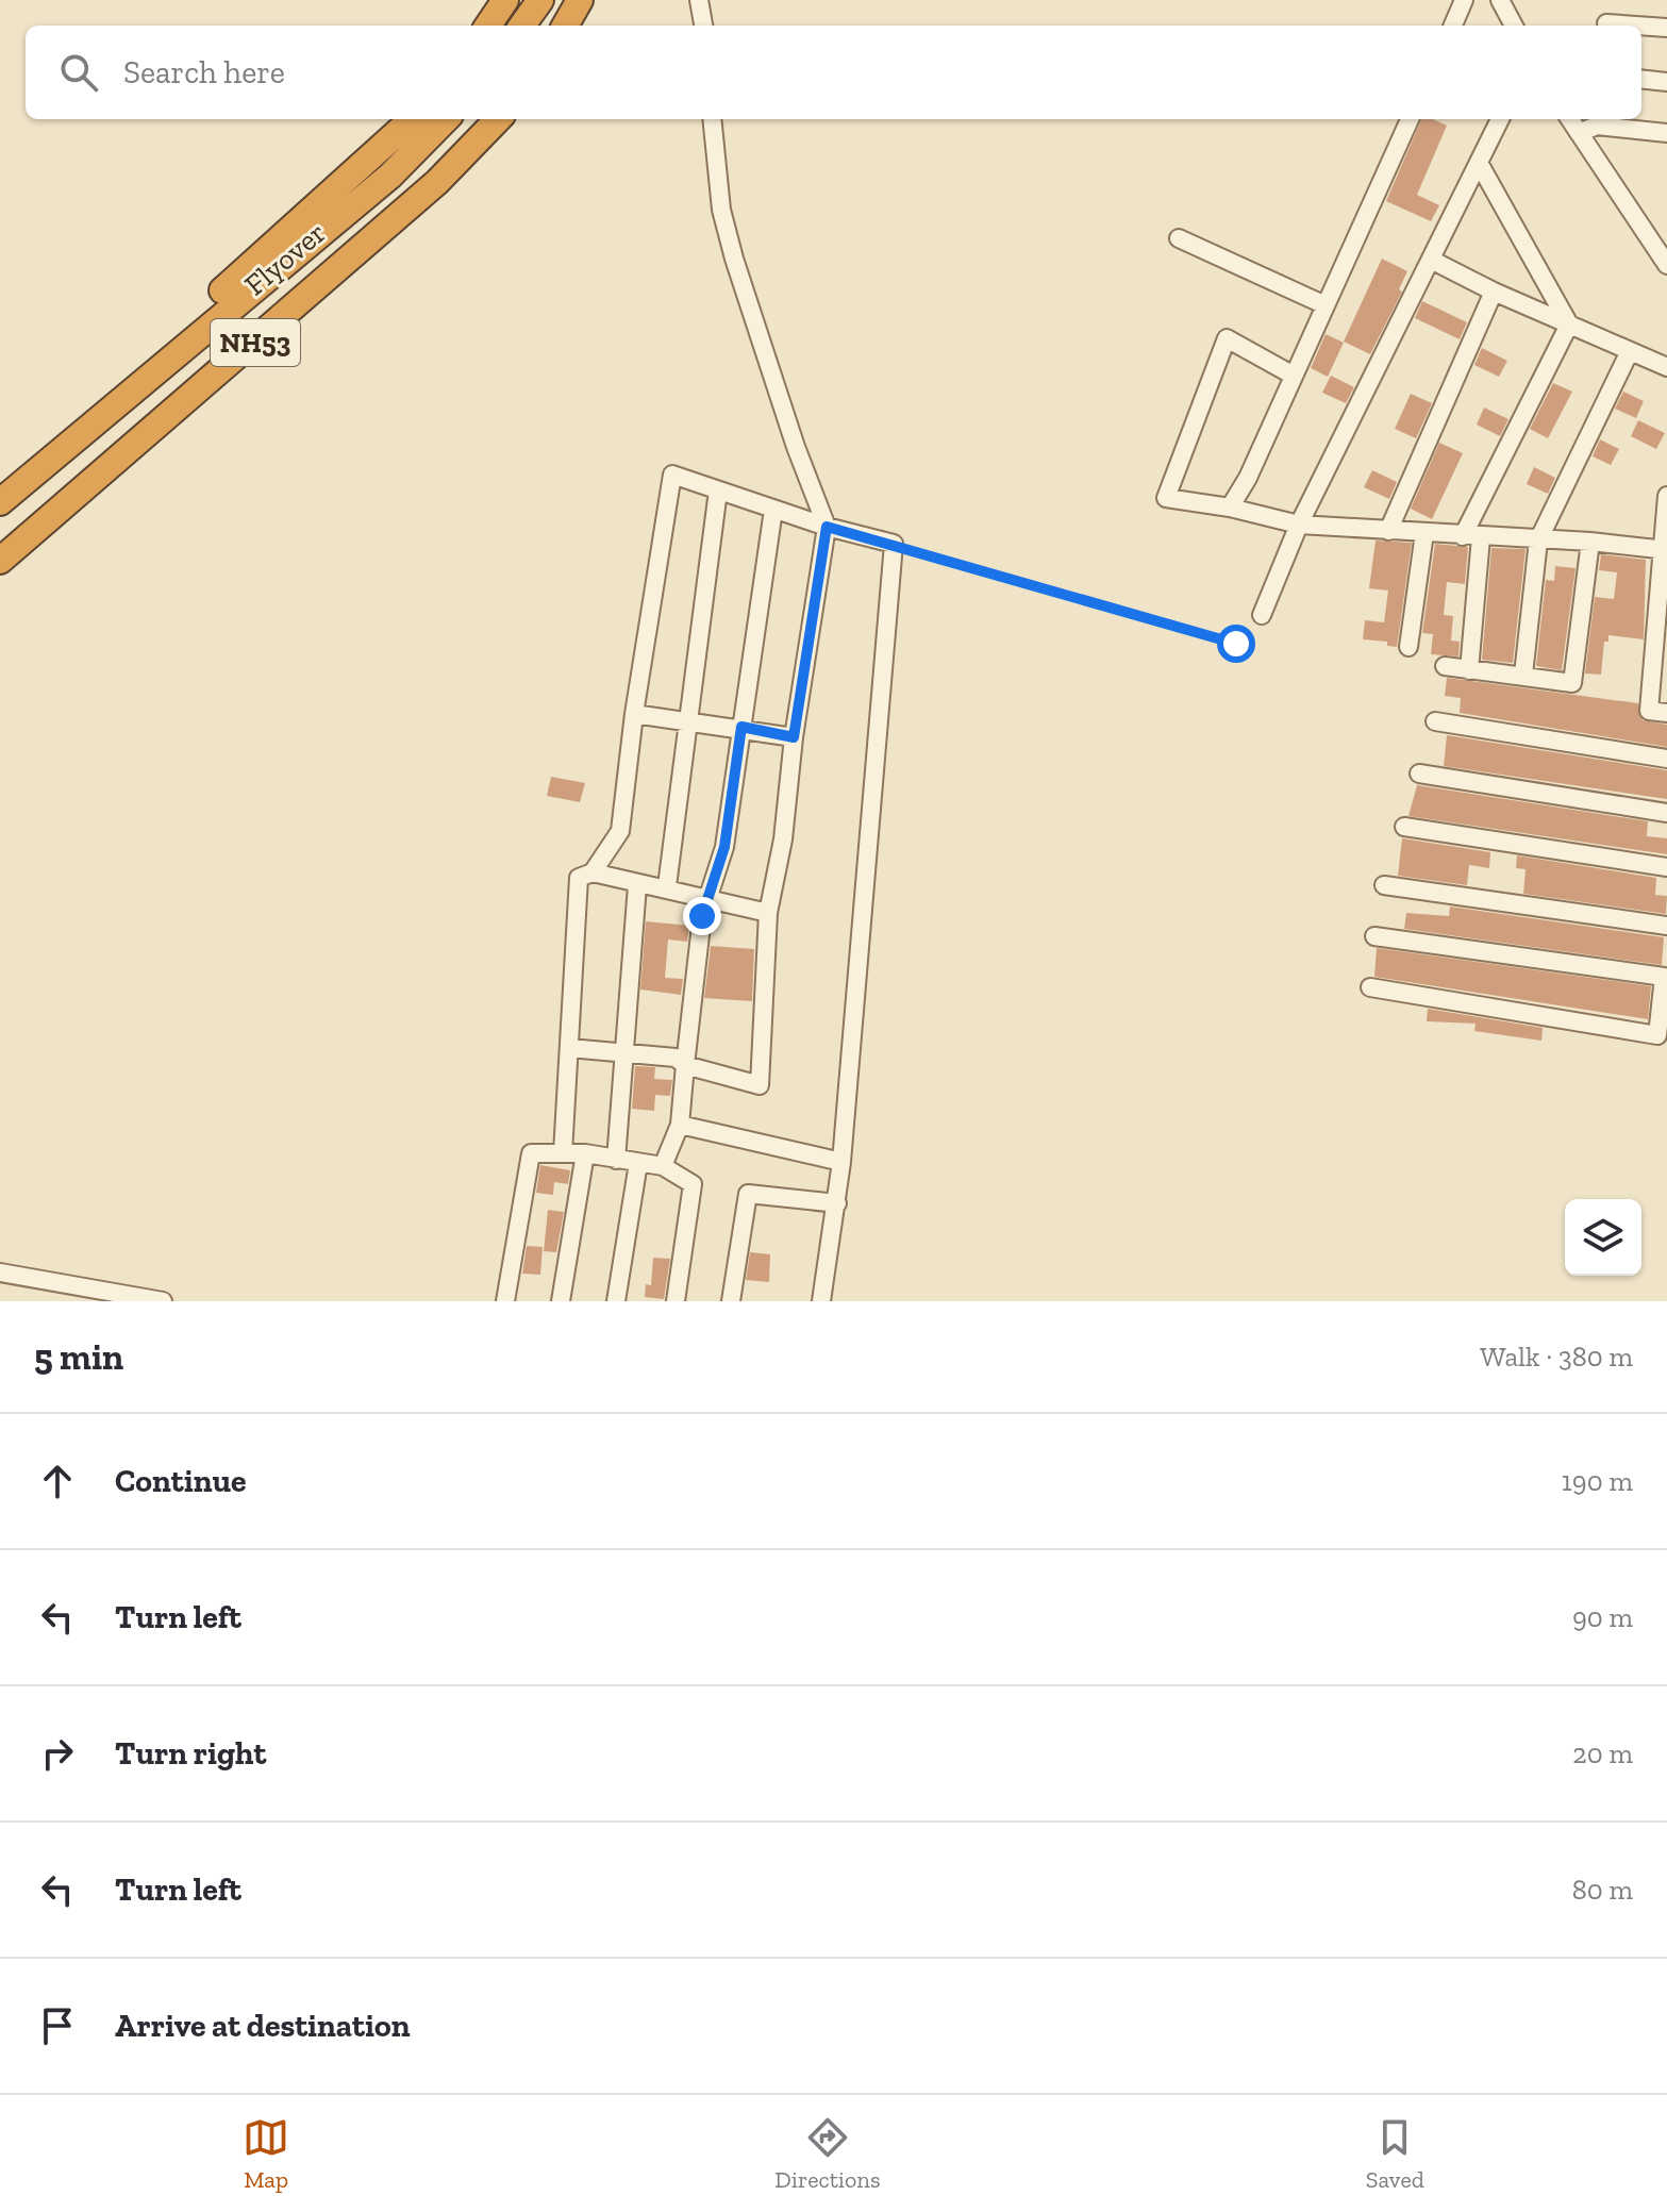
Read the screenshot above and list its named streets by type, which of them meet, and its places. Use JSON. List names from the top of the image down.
{
  "streets": {
    "highway": ["Flyover", "NH53"]
  },
  "page": {
    "search": "Search here",
    "heading": ["5 min", "Walk · 380 m"],
    "list": [
      ["Continue", "190 m"],
      ["Turn left", "90 m"],
      ["Turn right", "20 m"],
      ["Turn left", "80 m"],
      "Arrive at destination"
    ],
    "nav": ["Map", "Directions", "Saved"]
  }
}
